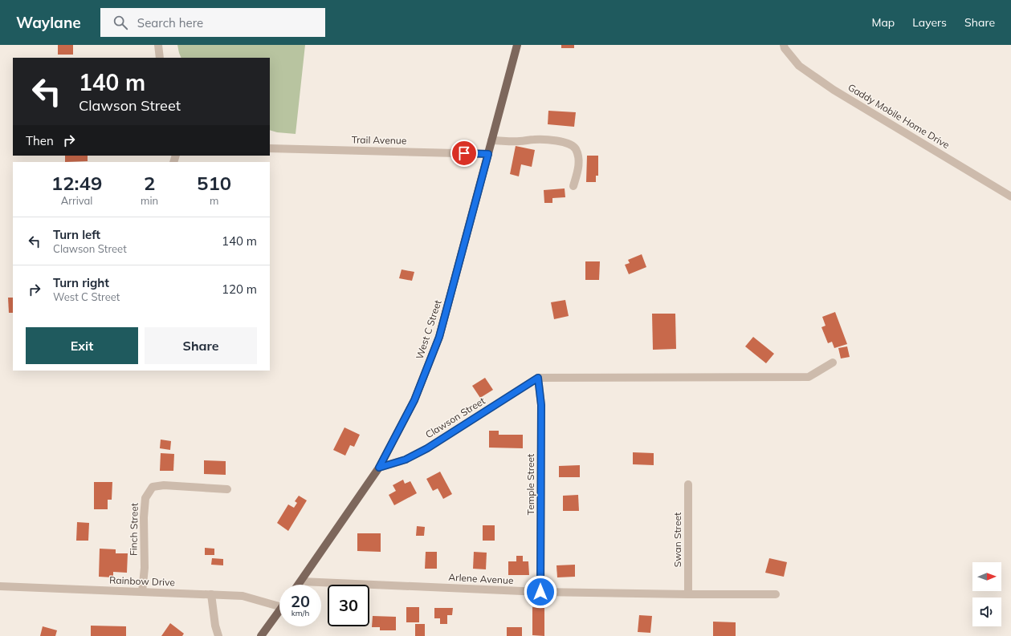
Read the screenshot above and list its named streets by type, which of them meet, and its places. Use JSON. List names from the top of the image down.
{
  "streets": {
    "main road": ["West C Street"],
    "street": [
      "Gaddy Mobile Home Drive",
      "Trail Avenue",
      "Clawson Street",
      "Temple Street",
      "Finch Street",
      "Swan Street",
      "Arlene Avenue",
      "Rainbow Drive"
    ]
  },
  "crossings": [
    ["Trail Avenue", "West C Street"],
    ["West C Street", "Clawson Street"],
    ["West C Street", "Arlene Avenue"],
    ["Clawson Street", "Temple Street"],
    ["Temple Street", "Arlene Avenue"],
    ["Finch Street", "Rainbow Drive"],
    ["Swan Street", "Arlene Avenue"]
  ],
  "north": "right",
  "page": {
    "header": "Waylane",
    "search": "Search here",
    "nav": ["Map", "Layers", "Share"],
    "turn": ["140 m", "Clawson Street"],
    "then": "Then",
    "eta": [
      "12:49",
      "Arrival",
      "2",
      "min",
      "510",
      "m"
    ],
    "list": [
      {
        "name": "Turn left",
        "note": "Clawson Street",
        "value": "140 m"
      },
      {
        "name": "Turn right",
        "note": "West C Street",
        "value": "120 m"
      }
    ],
    "buttons": ["Exit", "Share"],
    "speed": "20 km/h",
    "limit": "30"
  }
}
